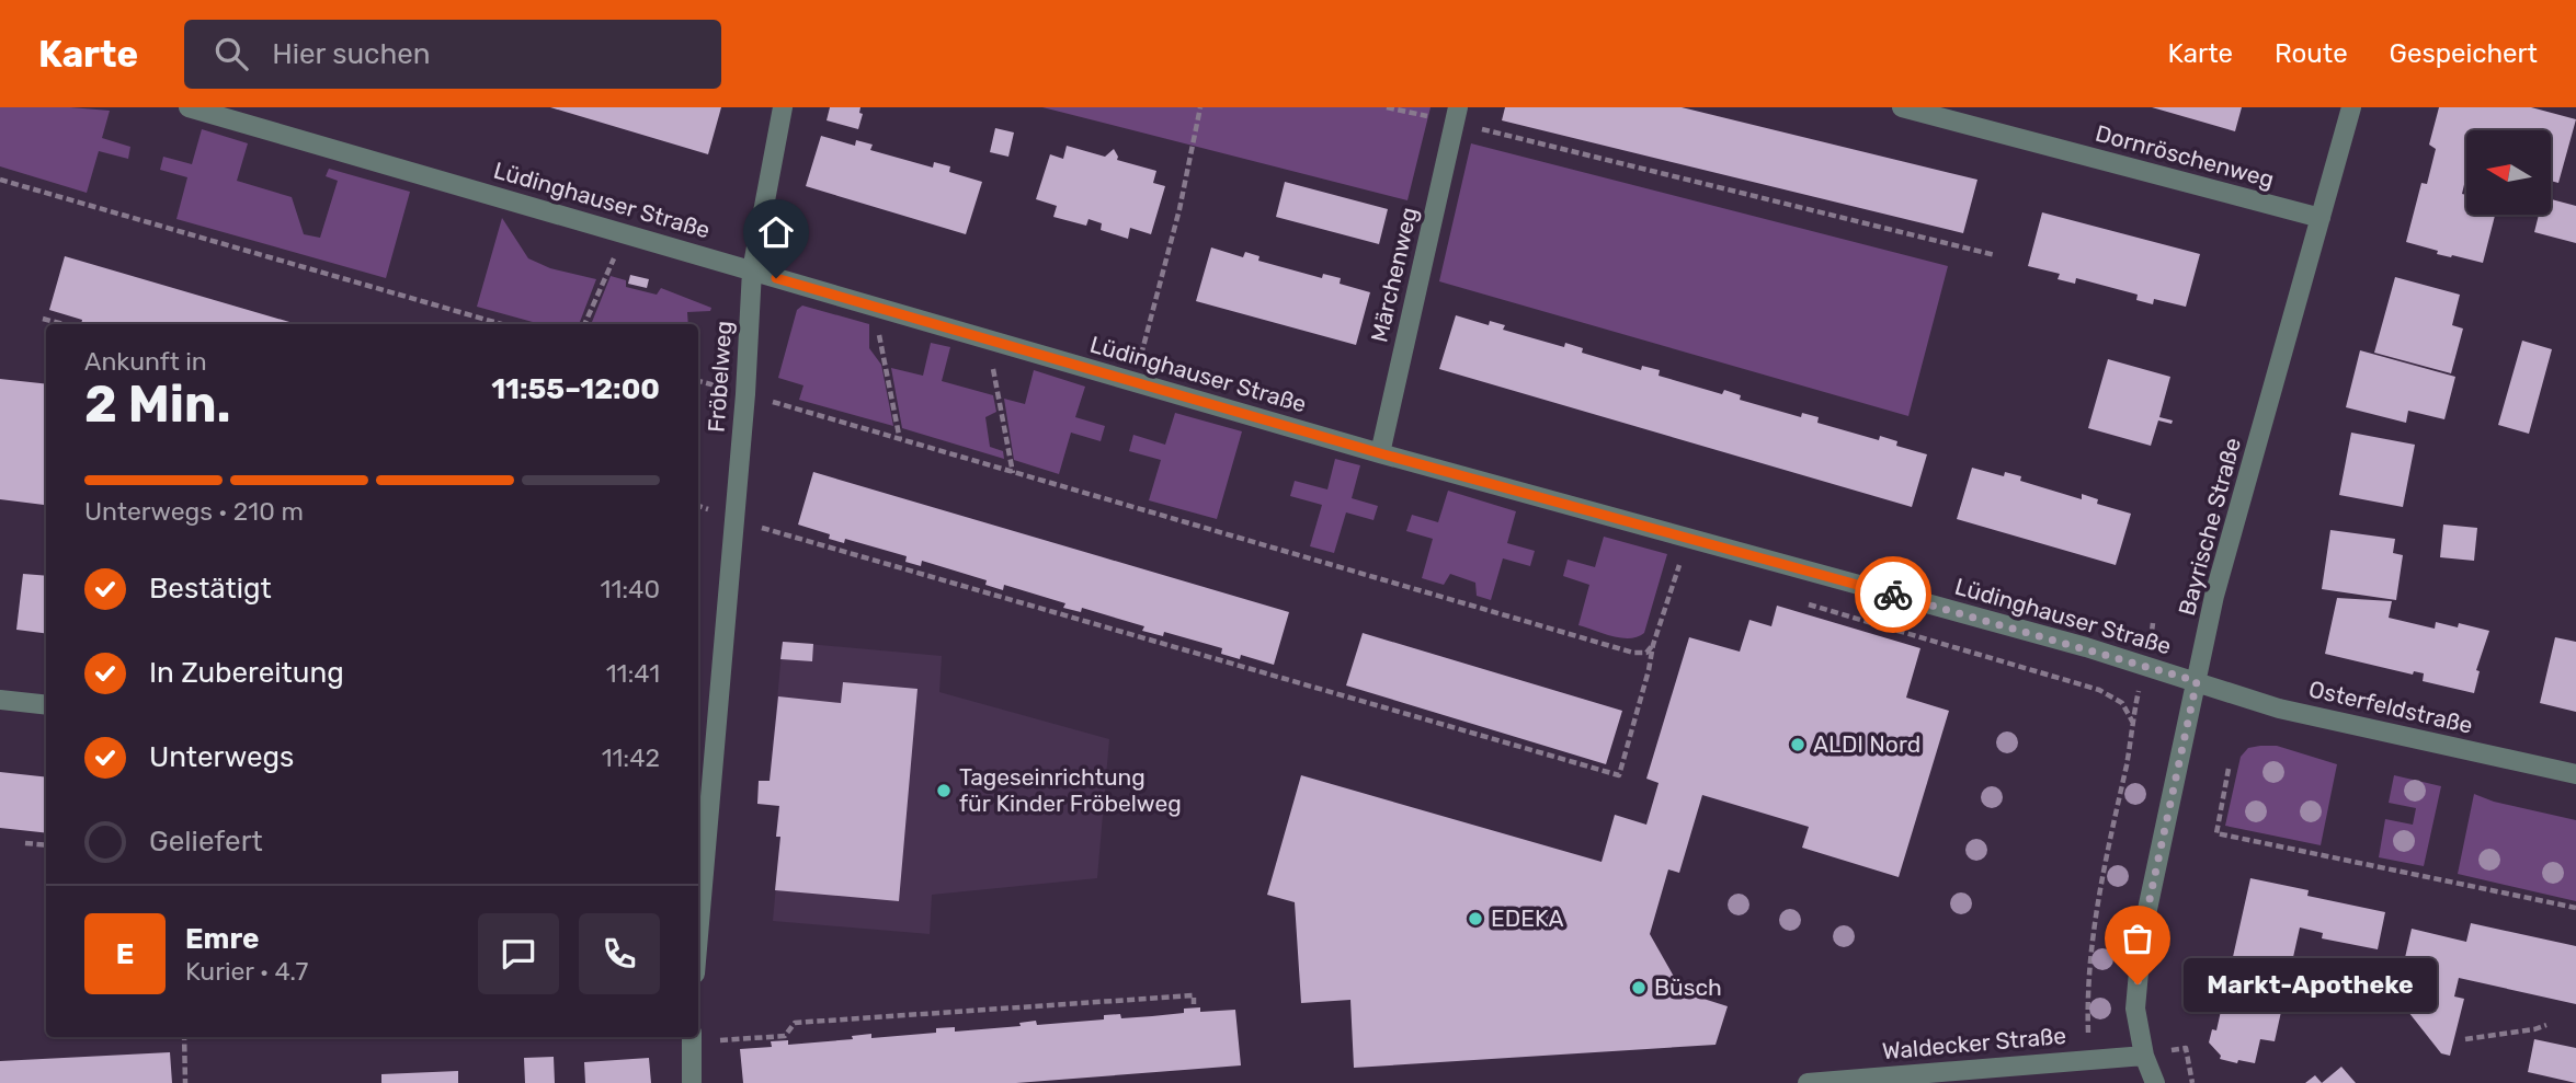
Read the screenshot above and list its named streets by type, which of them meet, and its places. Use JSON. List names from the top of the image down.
{
  "streets": {
    "street": [
      "Dornröschenweg",
      "Lüdinghauser Straße",
      "Märchenweg",
      "Fröbelweg",
      "Bayrische Straße",
      "Osterfeldstraße",
      "Waldecker Straße"
    ]
  },
  "crossings": [
    ["Dornröschenweg", "Bayrische Straße"],
    ["Lüdinghauser Straße", "Märchenweg"],
    ["Lüdinghauser Straße", "Fröbelweg"],
    ["Lüdinghauser Straße", "Bayrische Straße"],
    ["Lüdinghauser Straße", "Osterfeldstraße"],
    ["Bayrische Straße", "Osterfeldstraße"],
    ["Bayrische Straße", "Waldecker Straße"]
  ],
  "places": [
    "ALDI Nord",
    "Tageseinrichtung für Kinder Fröbelweg",
    "EDEKA",
    "Markt-Apotheke",
    "Büsch"
  ],
  "north": "left",
  "page": {
    "header": "Karte",
    "search": "Hier suchen",
    "nav": ["Karte", "Route", "Gespeichert"],
    "heading": ["2 Min.", "Ankunft in", "11:55–12:00"],
    "panel": ["Emre", "Kurier · 4.7"],
    "bar": "Unterwegs · 210 m",
    "list": [
      ["Bestätigt", "11:40"],
      ["In Zubereitung", "11:41"],
      ["Unterwegs", "11:42"],
      "Geliefert"
    ],
    "round": "E",
    "bubble": "Markt-Apotheke"
  }
}
